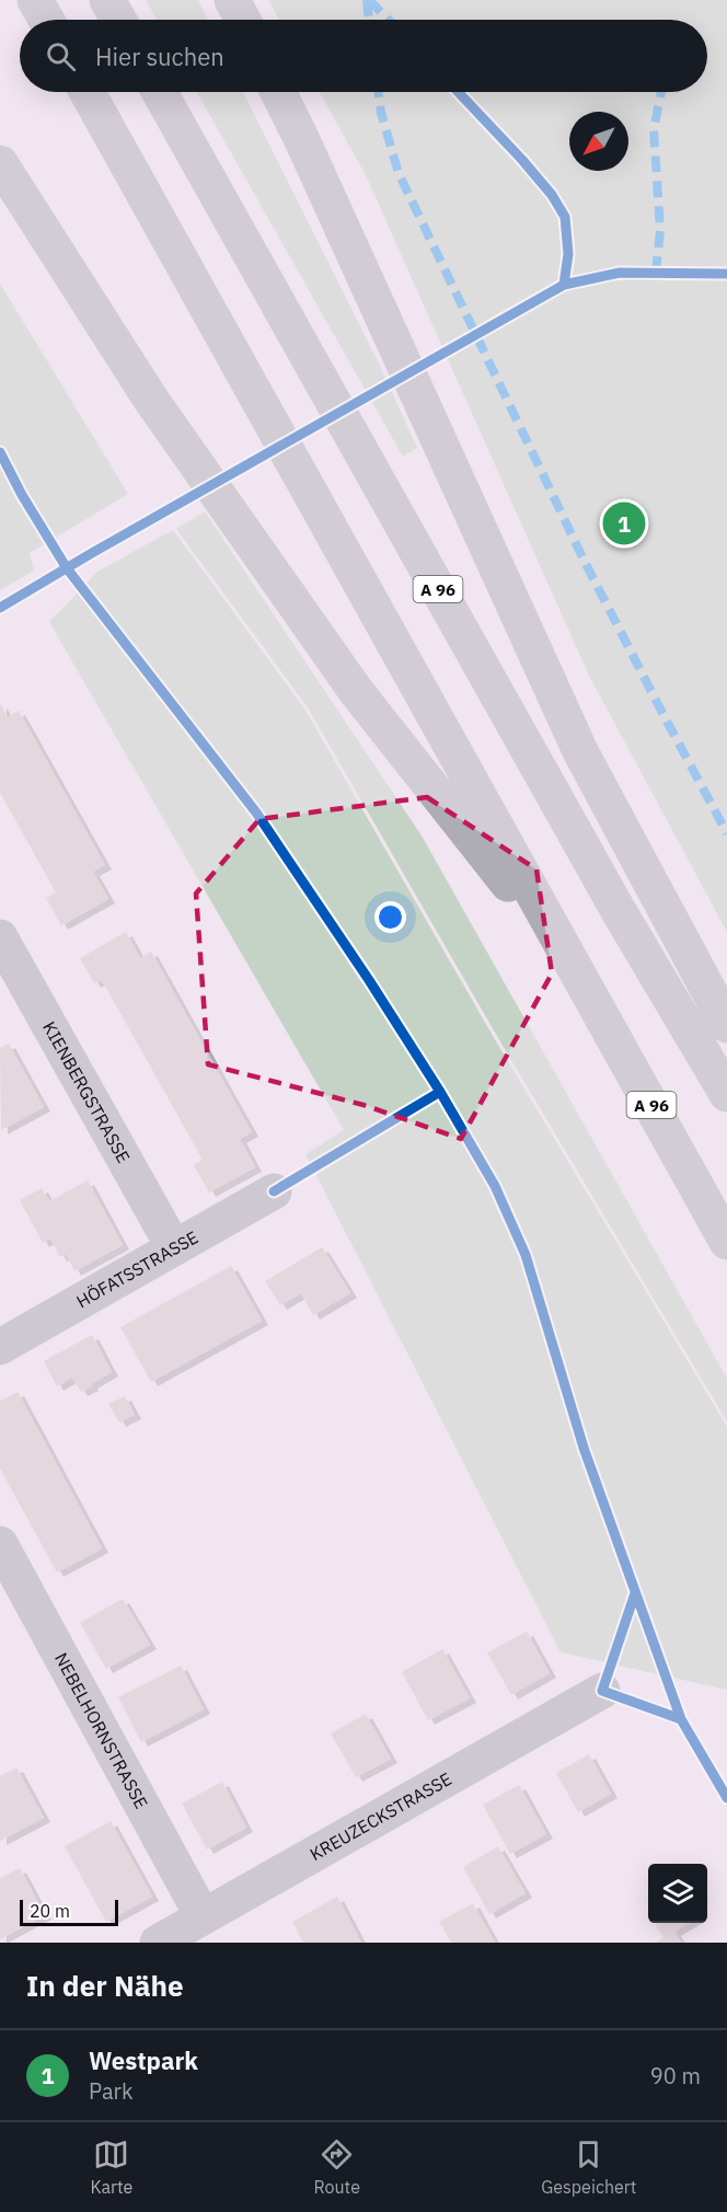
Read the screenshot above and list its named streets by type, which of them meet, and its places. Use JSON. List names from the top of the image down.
{
  "streets": {
    "highway": ["A 96"],
    "street": [
      "KIENBERGSTRASSE",
      "HÖFATSSTRASSE",
      "NEBELHORNSTRASSE",
      "KREUZECKSTRASSE"
    ]
  },
  "crossings": [
    ["KIENBERGSTRASSE", "HÖFATSSTRASSE"],
    ["NEBELHORNSTRASSE", "KREUZECKSTRASSE"]
  ],
  "scale_bar": "20 m",
  "north": "bottom left",
  "page": {
    "search": "Hier suchen",
    "pins": "1",
    "scale": "20 m",
    "heading": "In der Nähe",
    "list": [
      {
        "mark": "1",
        "name": "Westpark",
        "note": "Park",
        "value": "90 m"
      }
    ],
    "nav": ["Karte", "Route", "Gespeichert"]
  }
}
